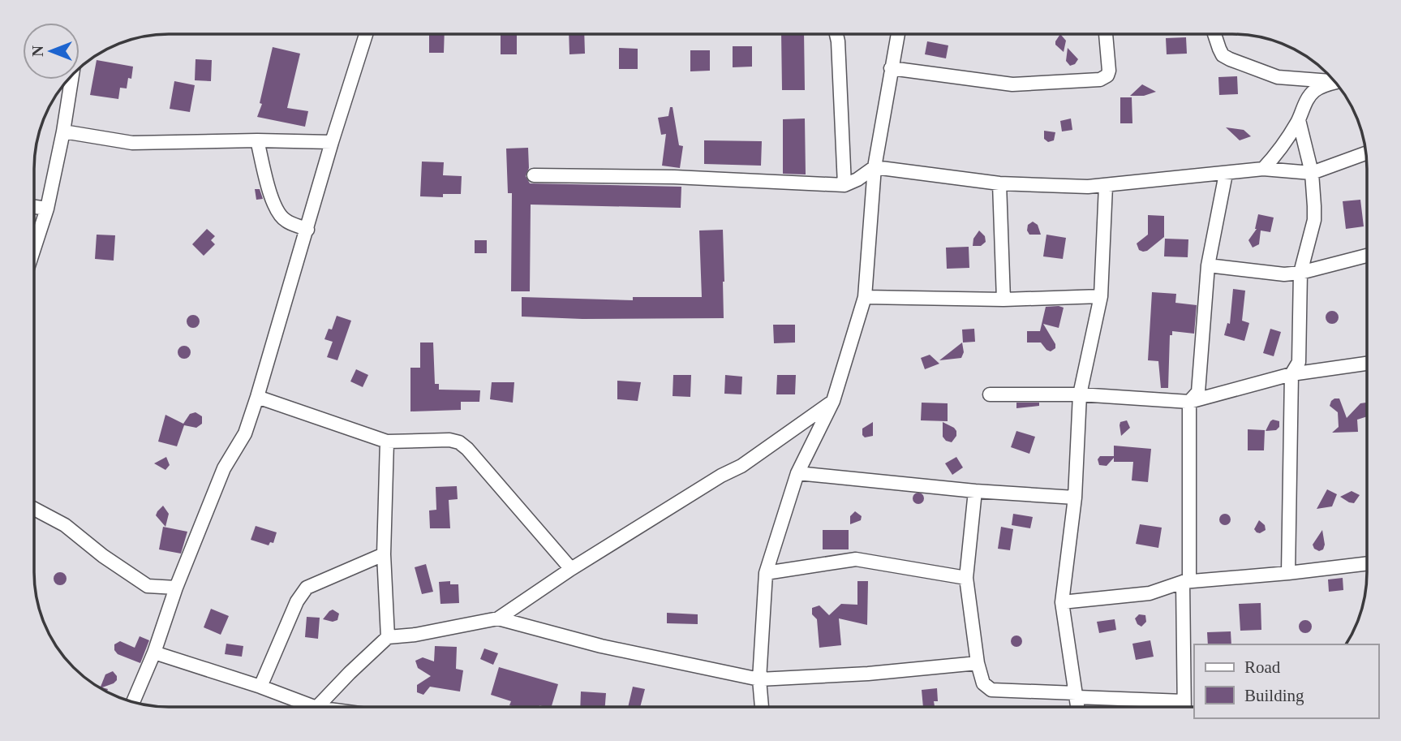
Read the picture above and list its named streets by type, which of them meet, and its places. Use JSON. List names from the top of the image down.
{
  "legend": ["Road", "Building"],
  "north": "left"
}
